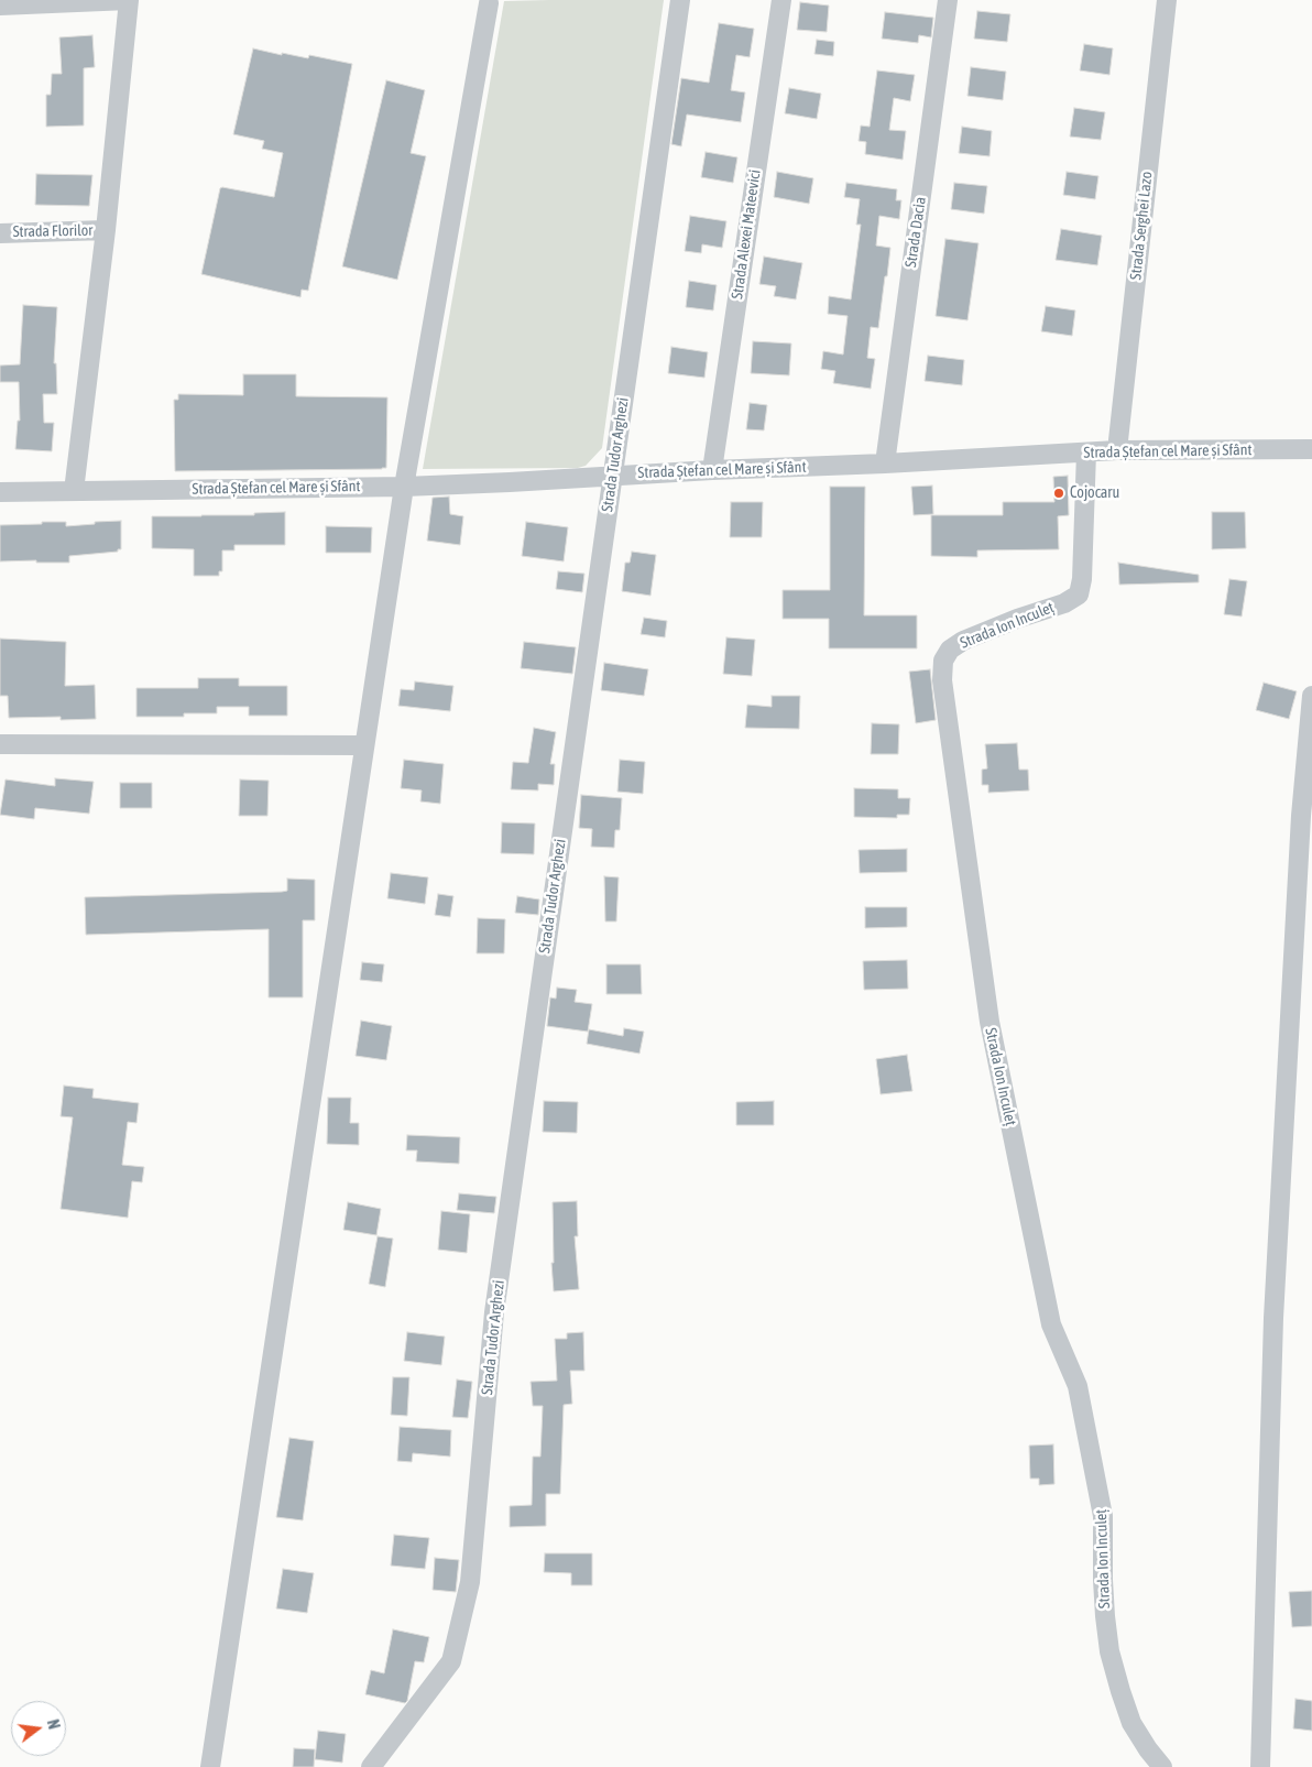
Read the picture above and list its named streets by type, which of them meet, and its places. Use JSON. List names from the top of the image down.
{
  "streets": {
    "street": [
      "Strada Serghei Lazo",
      "Strada Florilor",
      "Strada Dacia",
      "Strada Alexei Mateevici",
      "Strada Ștefan cel Mare și Sfânt",
      "Strada Tudor Arghezi",
      "Strada Ion Inculeț"
    ]
  },
  "crossings": [
    ["Strada Serghei Lazo", "Strada Ștefan cel Mare și Sfânt"],
    ["Strada Dacia", "Strada Ștefan cel Mare și Sfânt"],
    ["Strada Alexei Mateevici", "Strada Ștefan cel Mare și Sfânt"],
    ["Strada Ștefan cel Mare și Sfânt", "Strada Tudor Arghezi"],
    ["Strada Ștefan cel Mare și Sfânt", "Strada Ion Inculeț"]
  ],
  "places": ["Cojocaru"],
  "north": "right"
}
